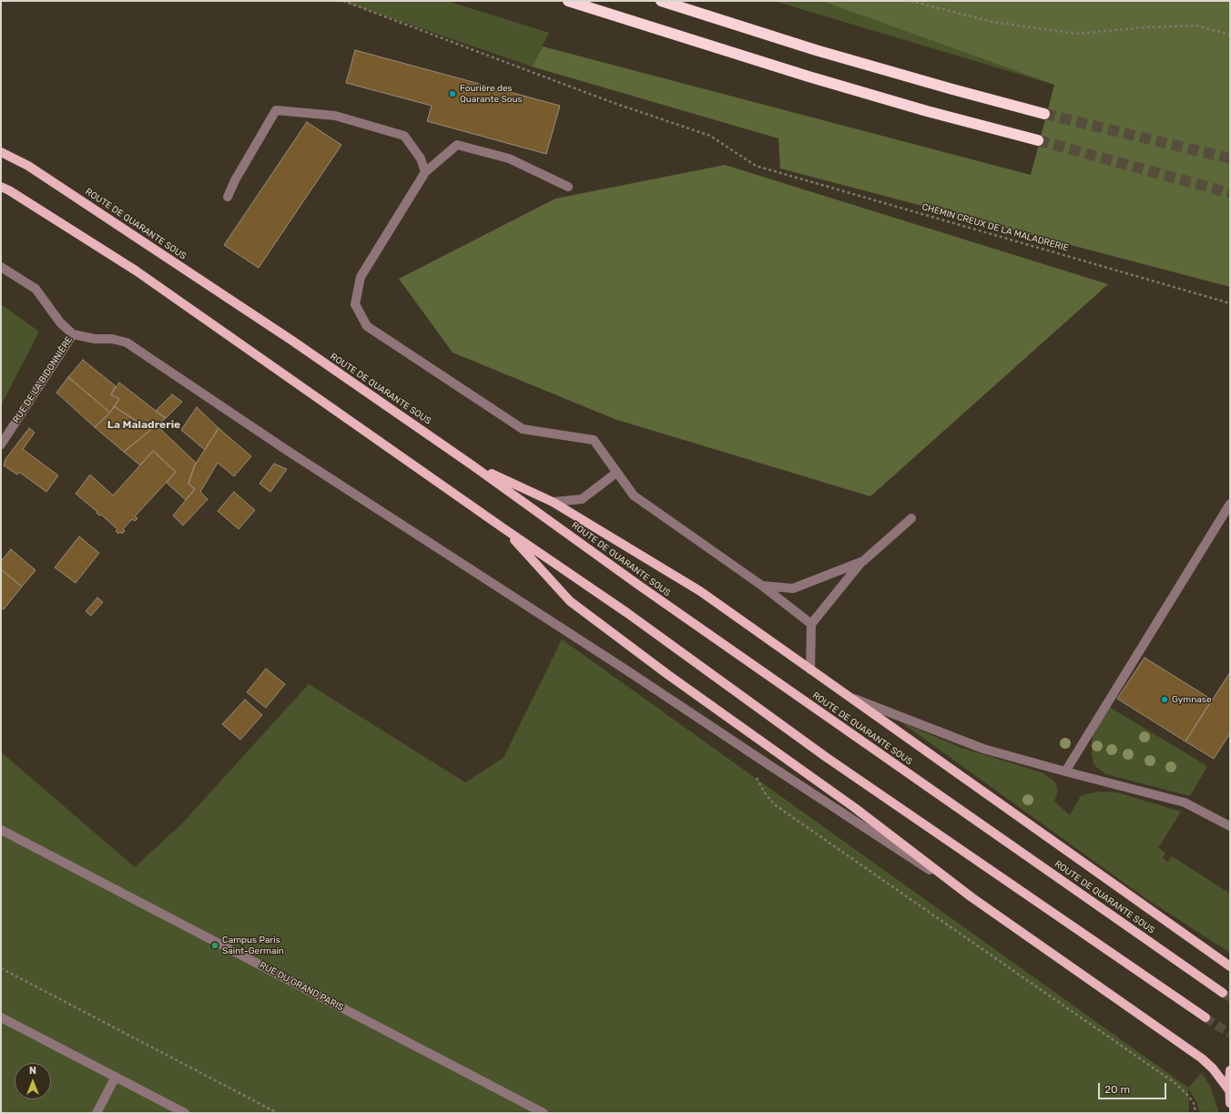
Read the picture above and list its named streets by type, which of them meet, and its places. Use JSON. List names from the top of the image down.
{
  "streets": {
    "main road": ["ROUTE DE QUARANTE SOUS"],
    "street": ["RUE DE LA BIDONNIÈRE", "RUE DU GRAND PARIS"],
    "path": ["CHEMIN CREUX DE LA MALADRERIE"]
  },
  "districts": ["La Maladrerie"],
  "places": ["Fourière des Quarante Sous", "Gymnase", "Campus Paris Saint-Germain"],
  "scale_bar": "20 m",
  "north": "top"
}
